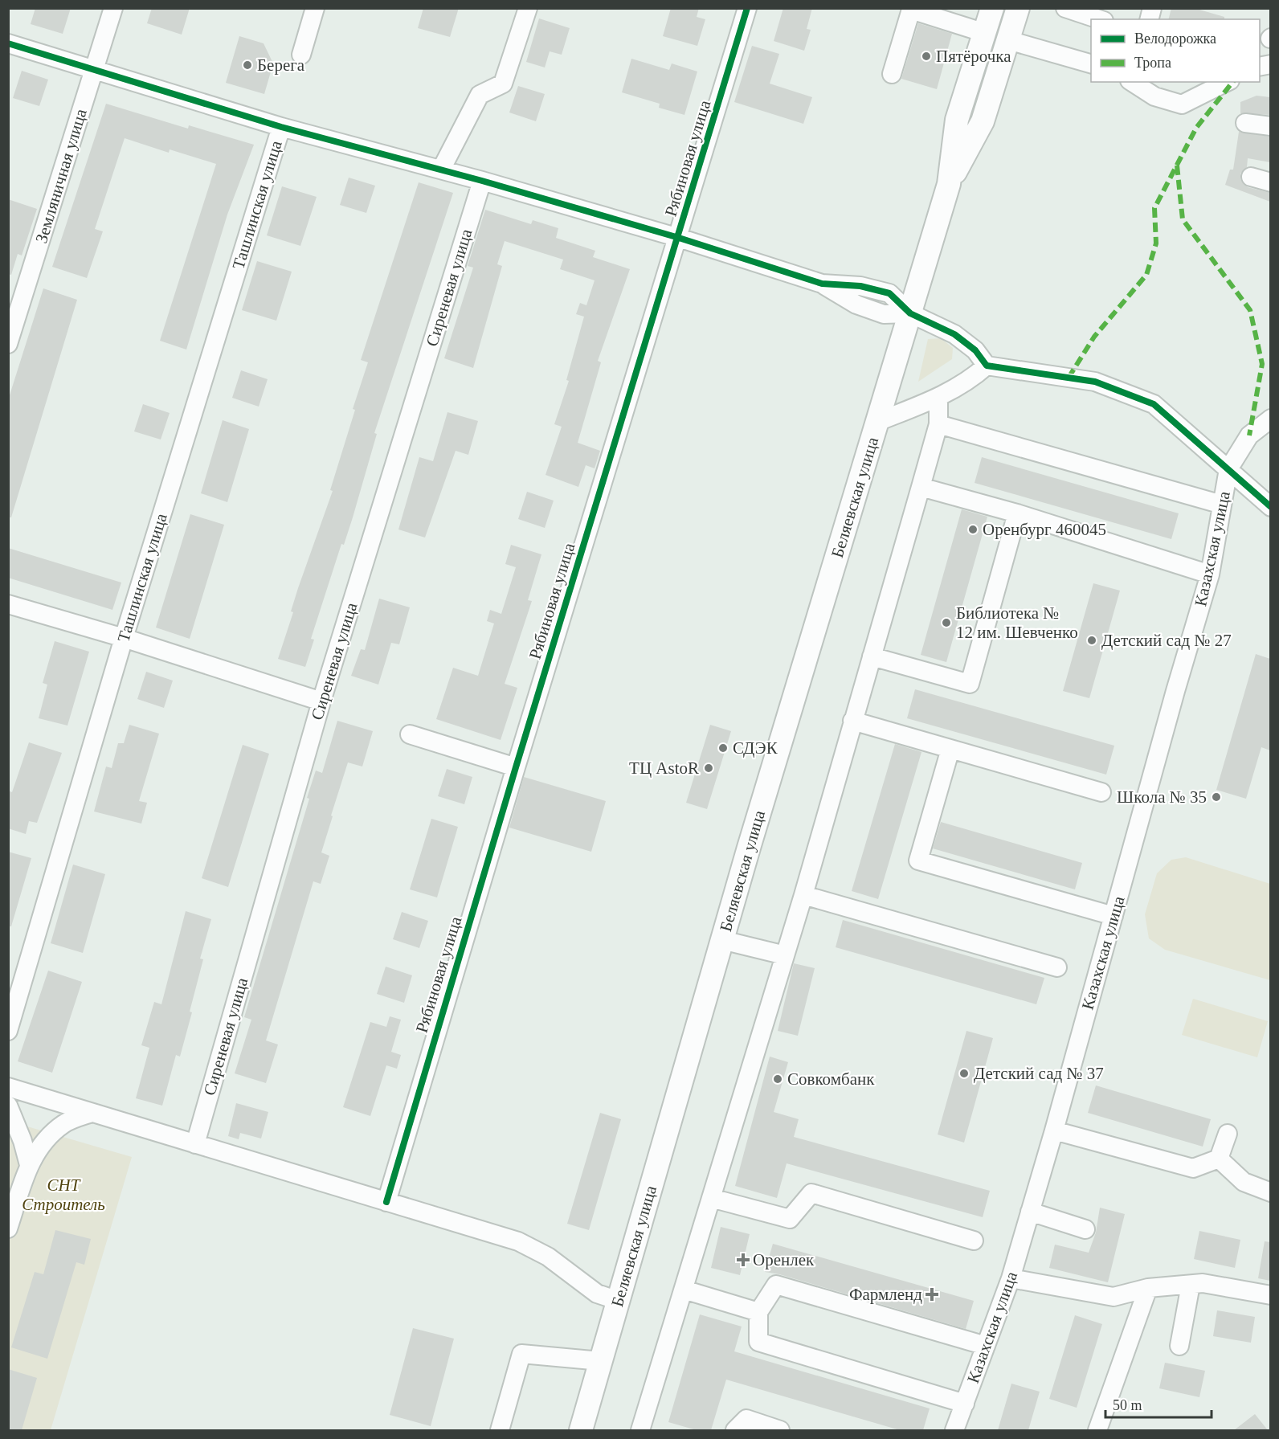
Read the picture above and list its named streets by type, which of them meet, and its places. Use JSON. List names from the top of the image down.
{
  "streets": {
    "main road": ["Беляевская улица"],
    "street": [
      "Рябиновая улица",
      "Земляничная улица",
      "Ташлинская улица",
      "Сиреневая улица",
      "Казахская улица"
    ]
  },
  "parks": ["СНТ Строитель"],
  "places": {
    "other": [
      "Пятёрочка",
      "Берега",
      "Оренбург 460045",
      "Библиотека № 12 им. Шевченко",
      "Детский сад № 27",
      "СДЭК",
      "ТЦ AstoR",
      "Школа № 35",
      "Детский сад № 37",
      "Совкомбанк"
    ],
    "health": ["Оренлек", "Фармленд"]
  },
  "legend": ["Велодорожка", "Тропа"],
  "scale_bar": "50 m"
}
